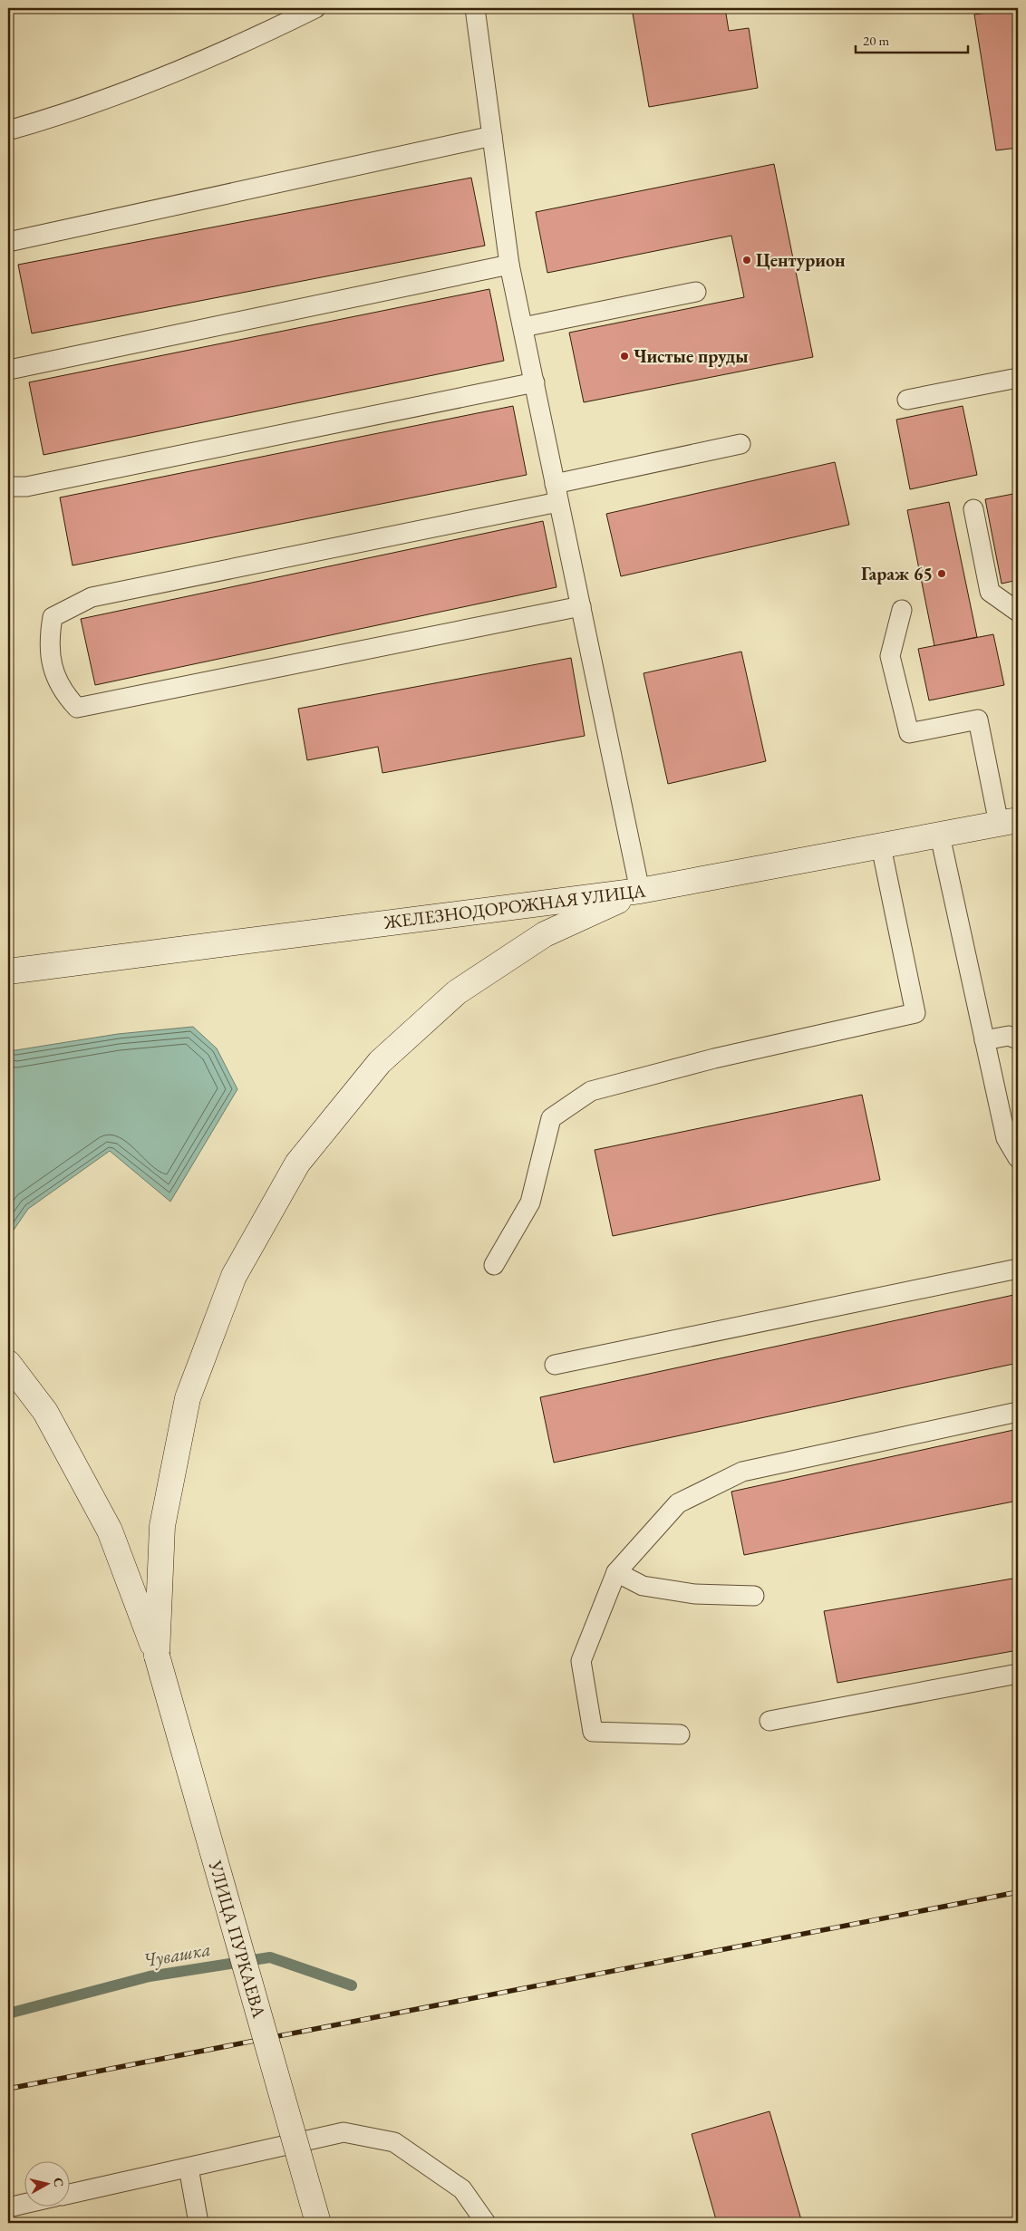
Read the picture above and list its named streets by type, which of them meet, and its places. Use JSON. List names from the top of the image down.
{
  "streets": {
    "main road": ["ЖЕЛЕЗНОДОРОЖНАЯ УЛИЦА", "УЛИЦА ПУРКАЕВА"]
  },
  "water": ["Чувашка"],
  "places": ["Центурион", "Чистые пруды", "Гараж 65"],
  "scale_bar": "20 m",
  "north": "right"
}
